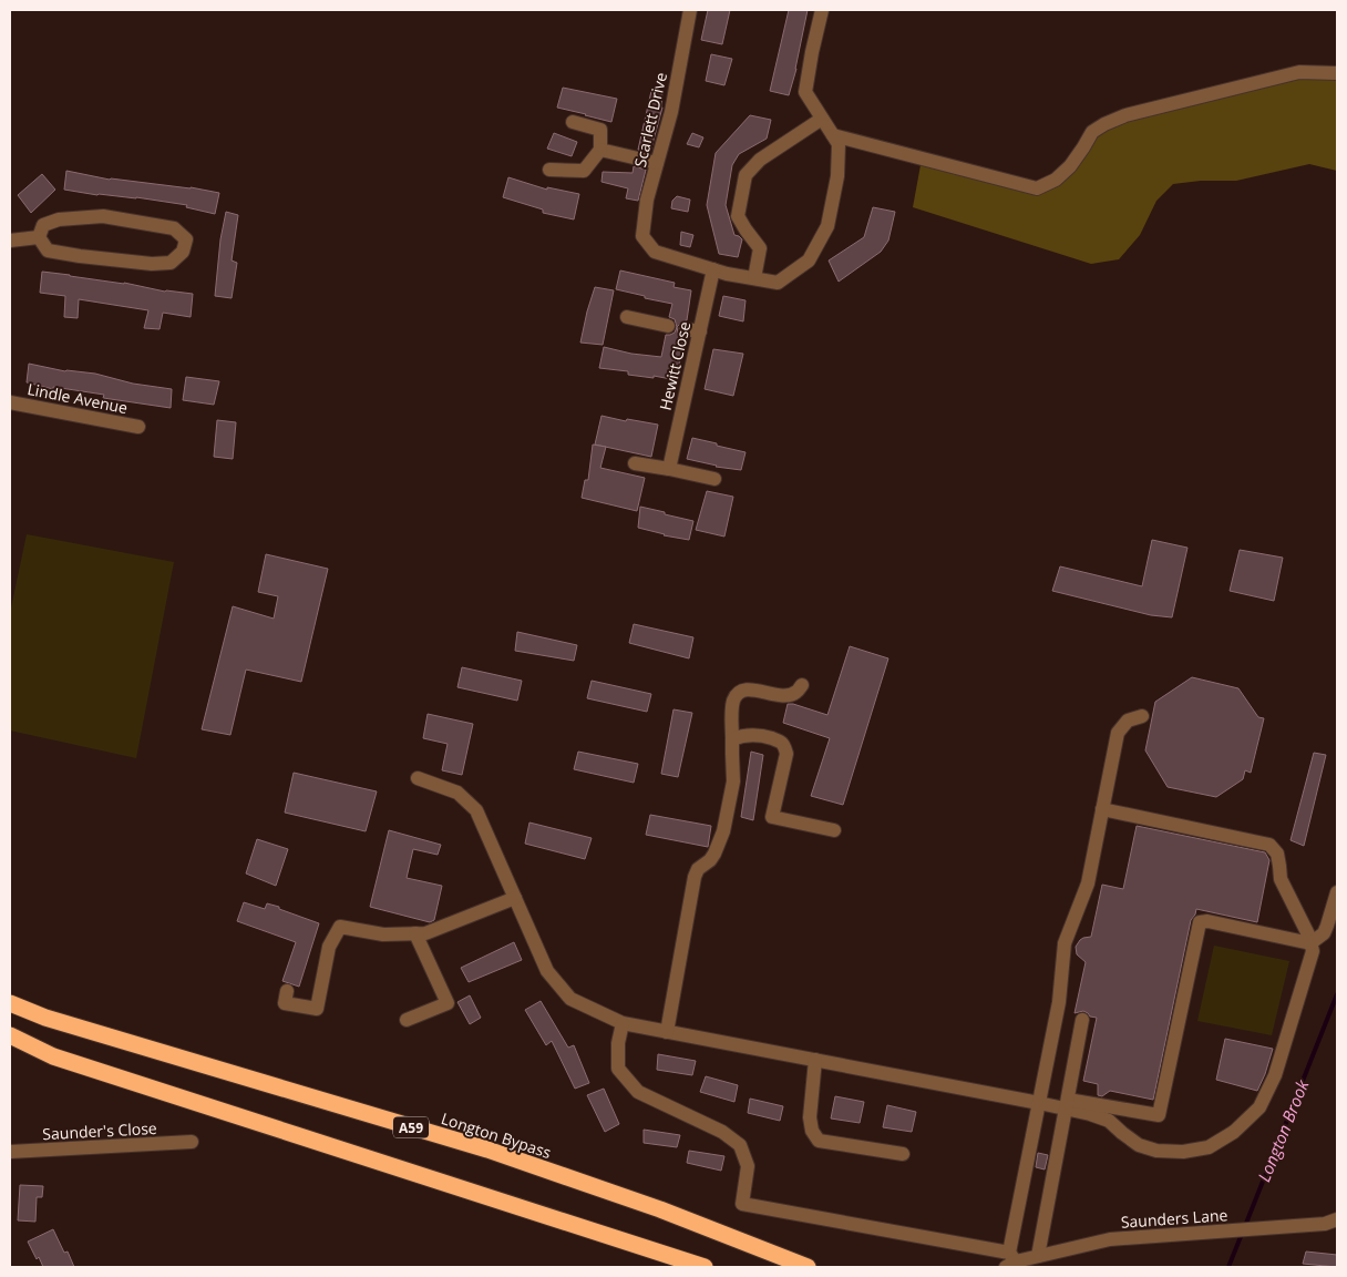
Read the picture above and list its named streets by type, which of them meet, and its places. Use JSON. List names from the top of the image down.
{
  "streets": {
    "highway": ["A59", "Longton Bypass"],
    "street": [
      "Scarlett Drive",
      "Hewitt Close",
      "Lindle Avenue",
      "Saunder's Close",
      "Saunders Lane"
    ]
  },
  "crossings": [
    ["Scarlett Drive", "Hewitt Close"]
  ],
  "water": ["Longton Brook"]
}
